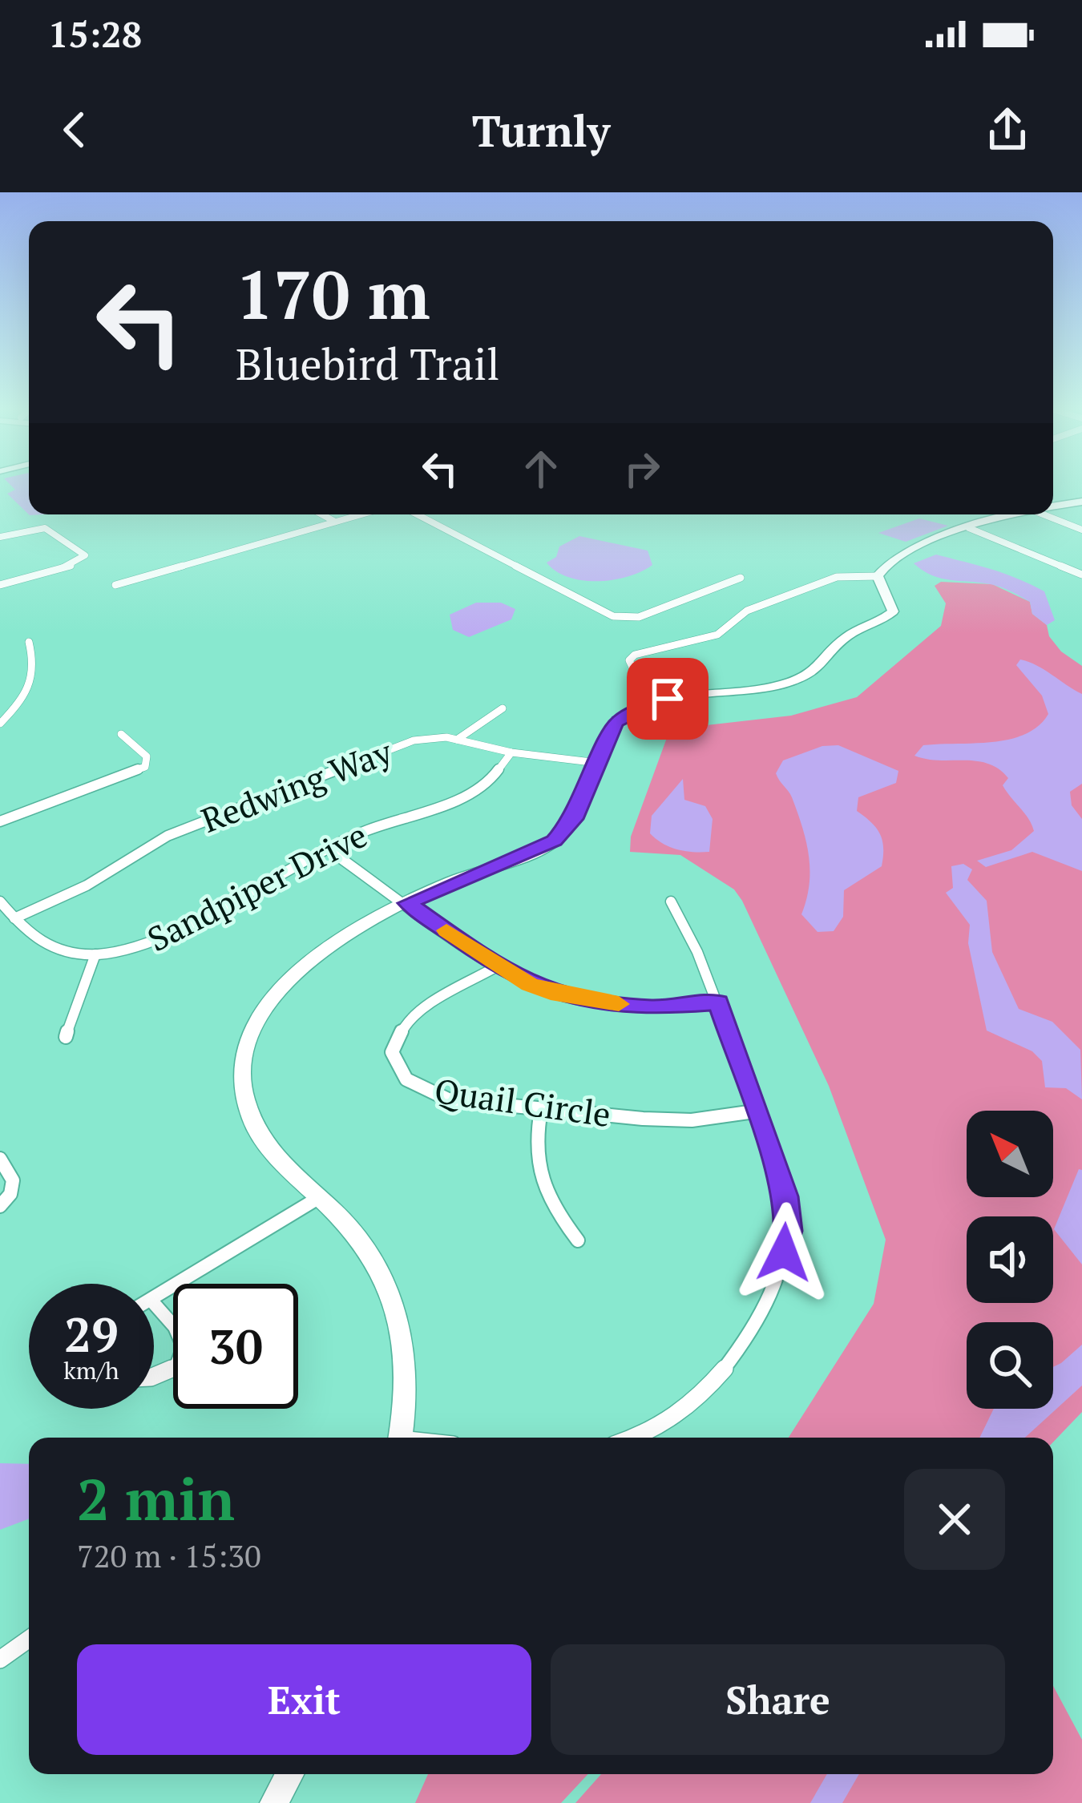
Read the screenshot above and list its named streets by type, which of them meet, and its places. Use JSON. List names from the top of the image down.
{
  "streets": {
    "street": ["Redwing Way", "Sandpiper Drive", "Quail Circle"]
  },
  "crossings": [
    ["Redwing Way", "Sandpiper Drive"]
  ],
  "north": "top left",
  "page": {
    "status": "15:28",
    "header": "Turnly",
    "turn": ["170 m", "Bluebird Trail"],
    "speed": "29 km/h",
    "limit": "30",
    "heading": ["2 min", "720 m · 15:30"],
    "buttons": ["Exit", "Share"]
  }
}
